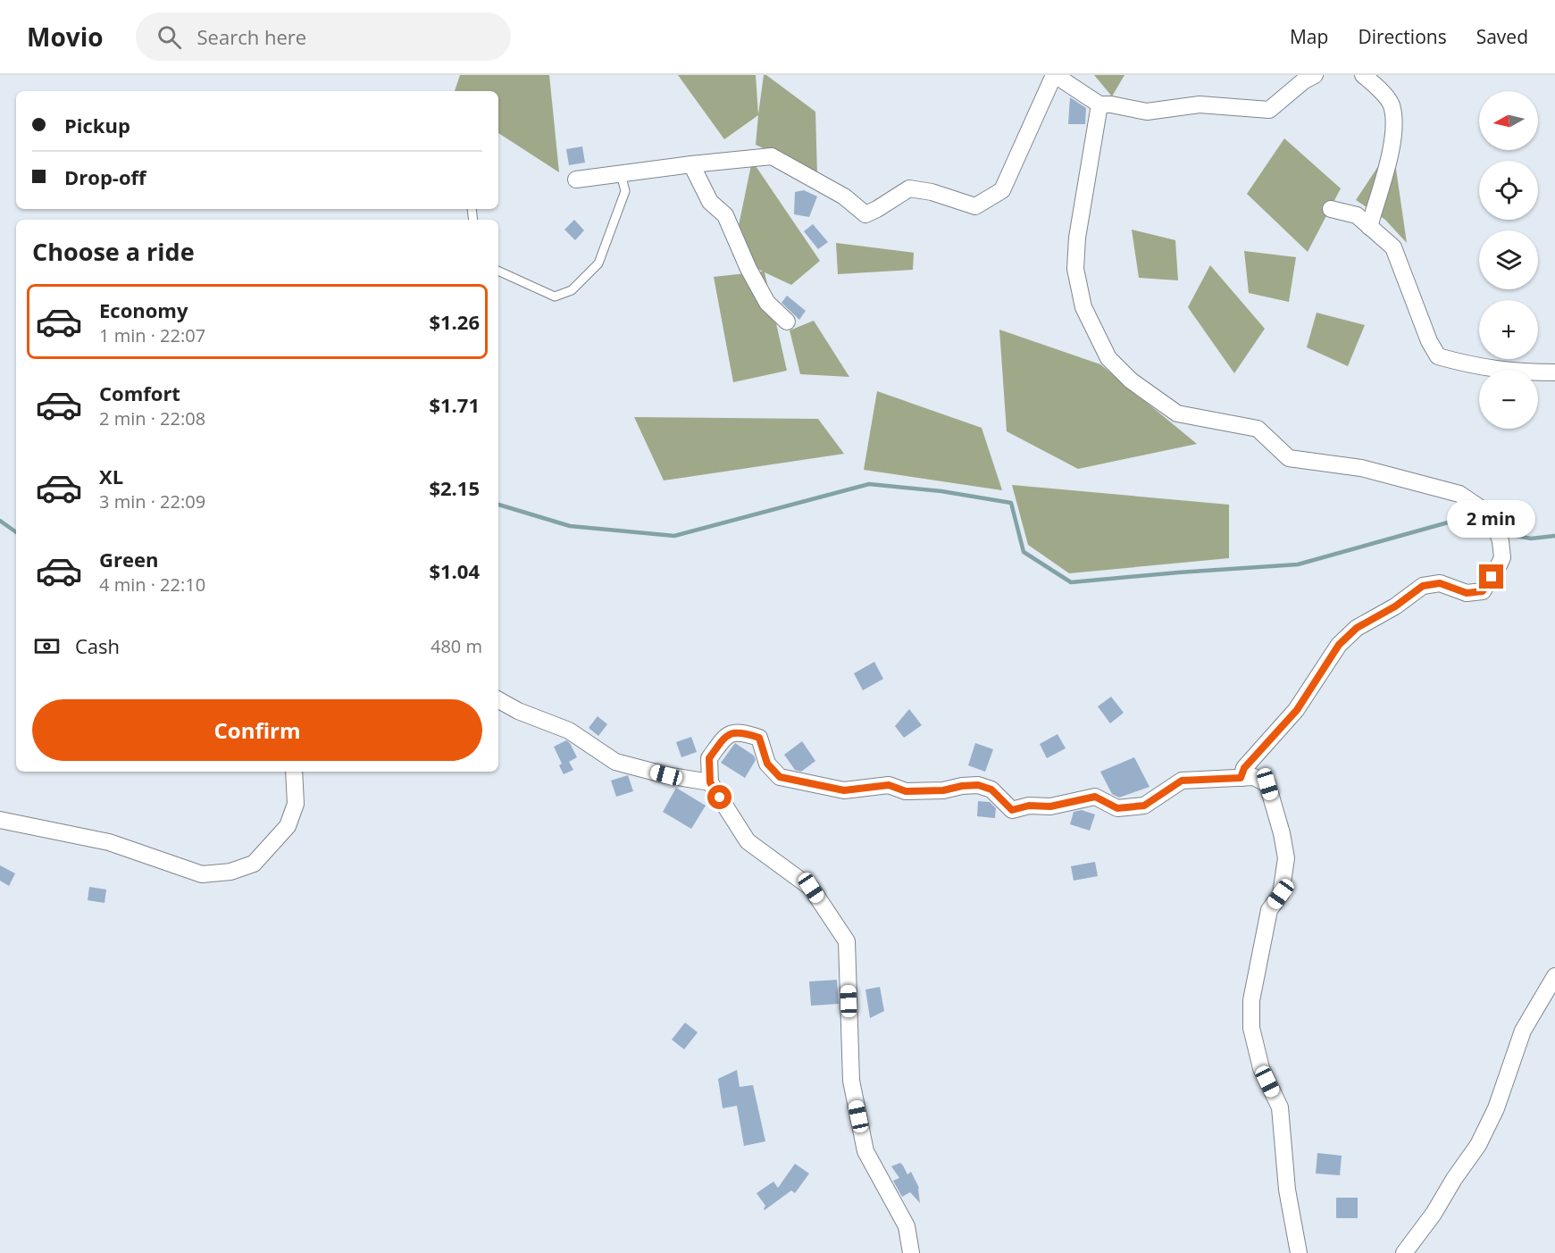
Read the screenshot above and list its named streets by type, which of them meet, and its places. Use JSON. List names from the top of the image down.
{
  "north": "left",
  "page": {
    "header": "Movio",
    "search": "Search here",
    "nav": ["Map", "Directions", "Saved"],
    "map_buttons": ["+", "−"],
    "banner": ["Pickup", "Drop-off"],
    "heading": "Choose a ride",
    "list": [
      {
        "name": "Economy",
        "note": "1 min · 22:07",
        "value": "$1.26"
      },
      {
        "name": "Comfort",
        "note": "2 min · 22:08",
        "value": "$1.71"
      },
      {
        "name": "XL",
        "note": "3 min · 22:09",
        "value": "$2.15"
      },
      {
        "name": "Green",
        "note": "4 min · 22:10",
        "value": "$1.04"
      }
    ],
    "bubble": "2 min",
    "pay": ["Cash", "480 m"],
    "buttons": "Confirm"
  }
}
